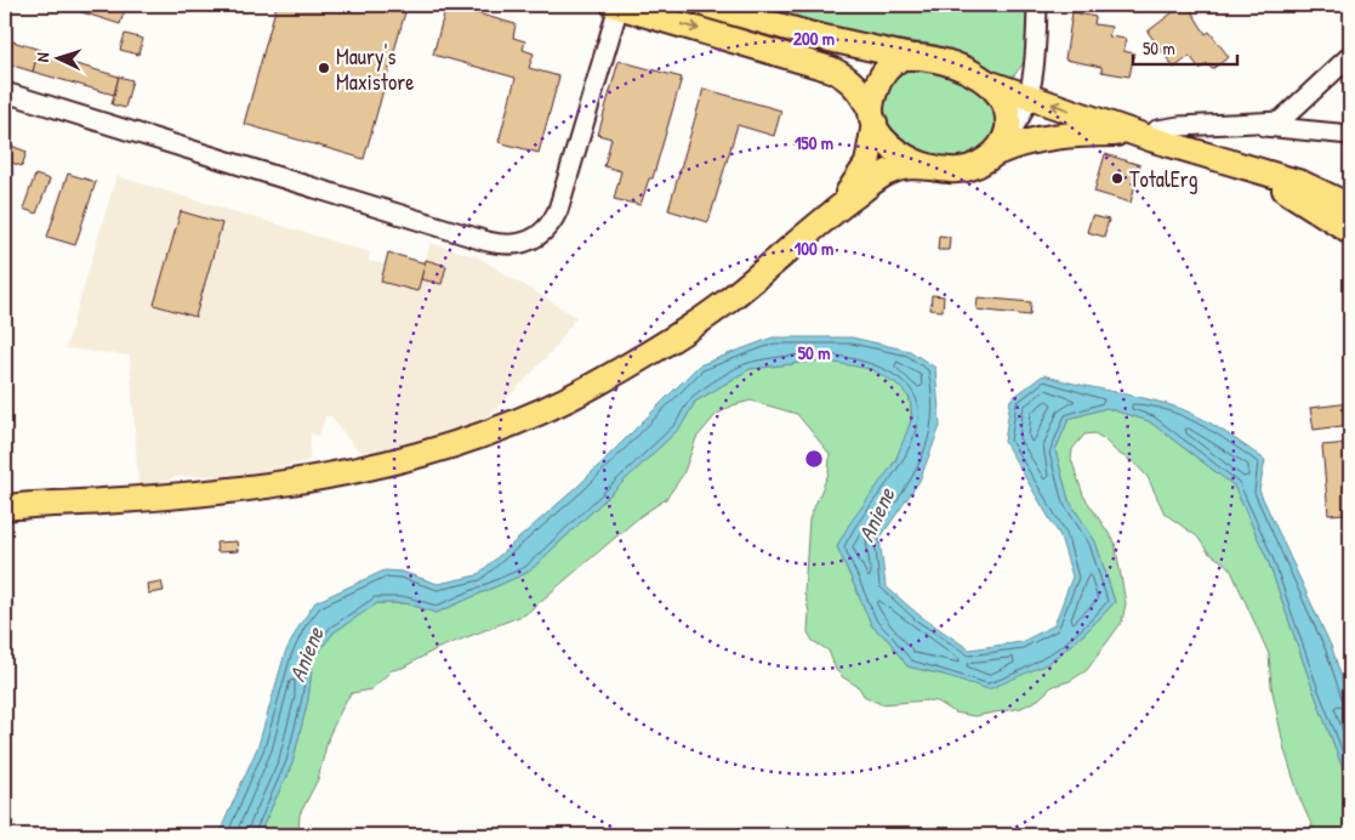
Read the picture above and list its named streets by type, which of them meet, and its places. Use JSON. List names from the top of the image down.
{
  "water": ["Aniene"],
  "places": ["Maury's Maxistore", "TotalErg"],
  "scale_bar": "50 m",
  "north": "left",
  "rings": [
    "200 m",
    "150 m",
    "100 m",
    "50 m"
  ]
}
